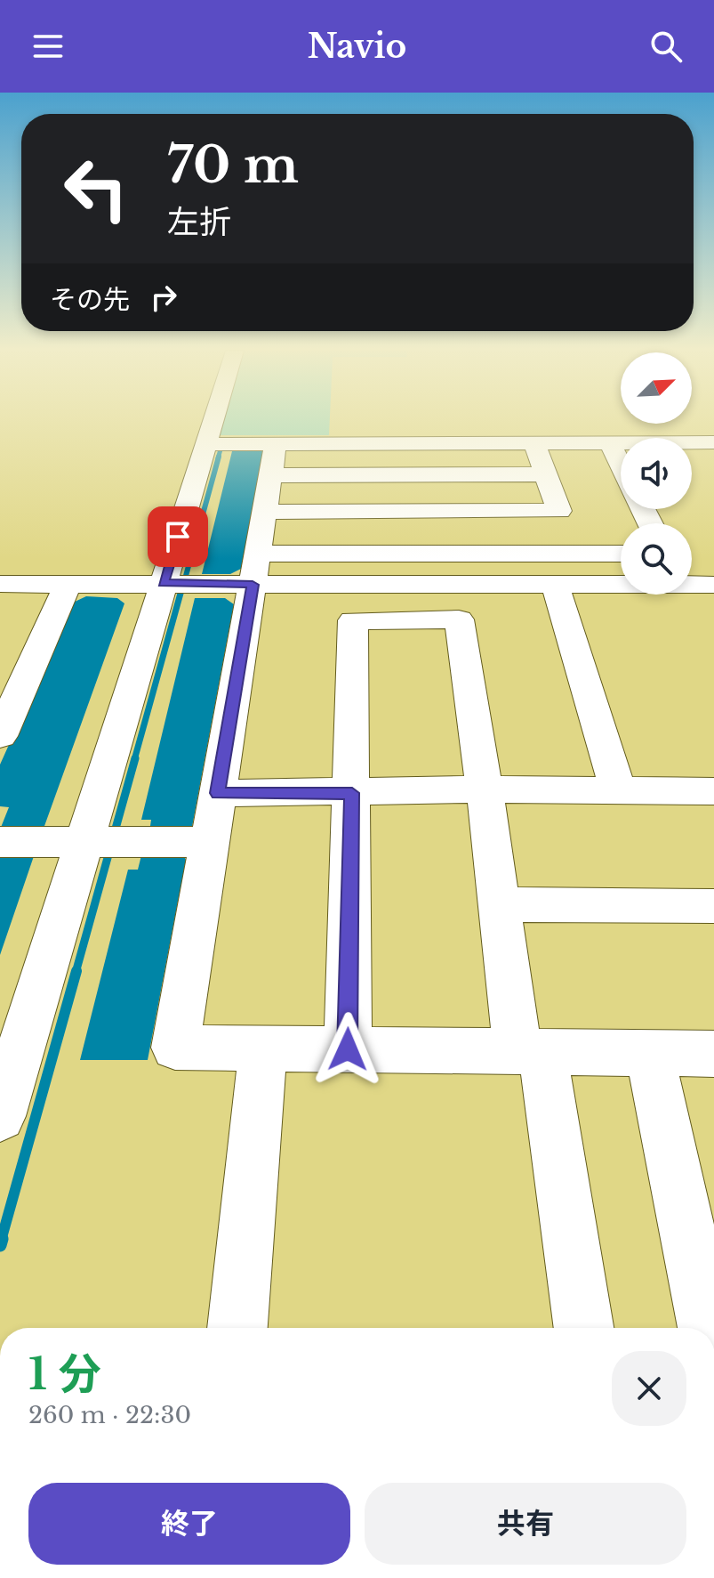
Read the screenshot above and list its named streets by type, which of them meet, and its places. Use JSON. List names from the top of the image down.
{
  "north": "top right",
  "page": {
    "header": "Navio",
    "turn": ["70 m", "左折"],
    "then": "その先",
    "heading": ["1 分", "260 m · 22:30"],
    "buttons": ["終了", "共有"]
  }
}
